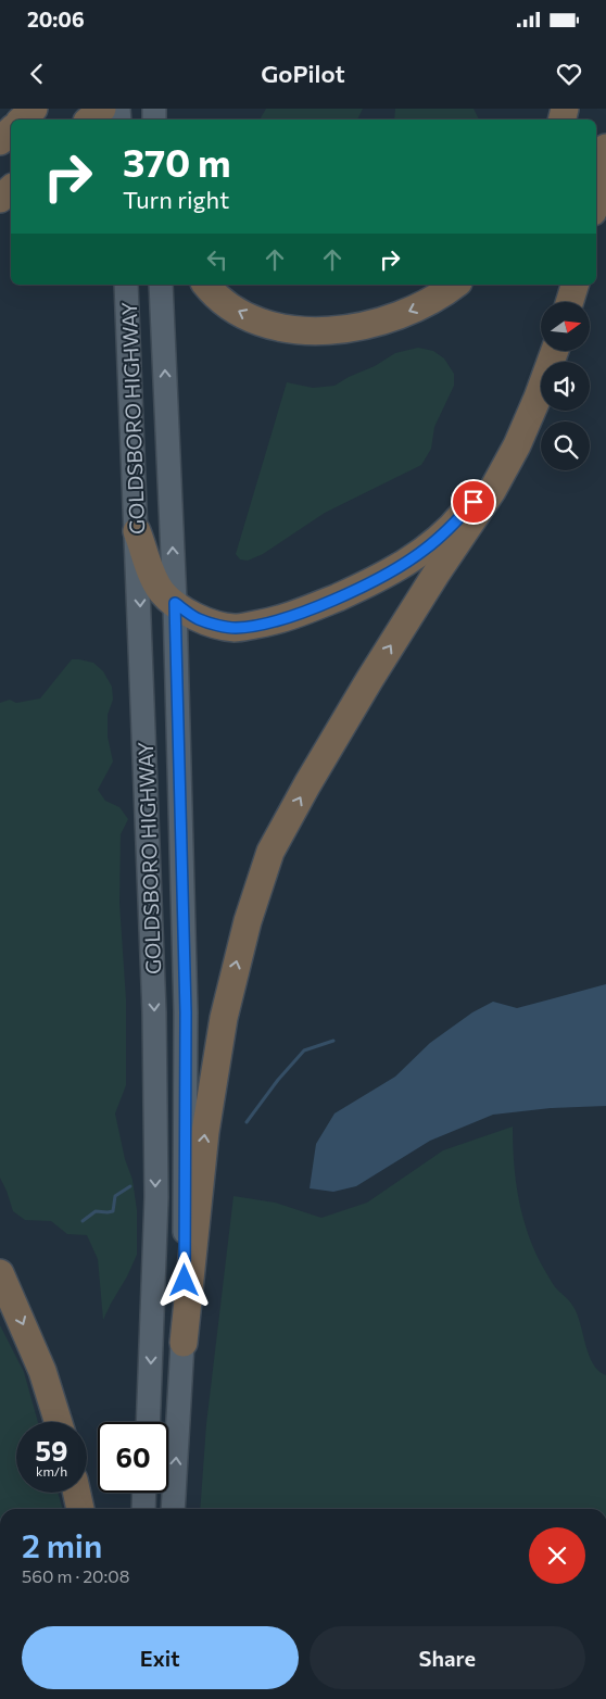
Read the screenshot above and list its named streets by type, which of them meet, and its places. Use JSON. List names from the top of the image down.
{
  "streets": {
    "main road": ["GOLDSBORO HIGHWAY"]
  },
  "north": "right",
  "page": {
    "status": "20:06",
    "header": "GoPilot",
    "turn": ["370 m", "Turn right"],
    "speed": "59 km/h",
    "limit": "60",
    "heading": ["2 min", "560 m · 20:08"],
    "buttons": ["Exit", "Share"]
  }
}
